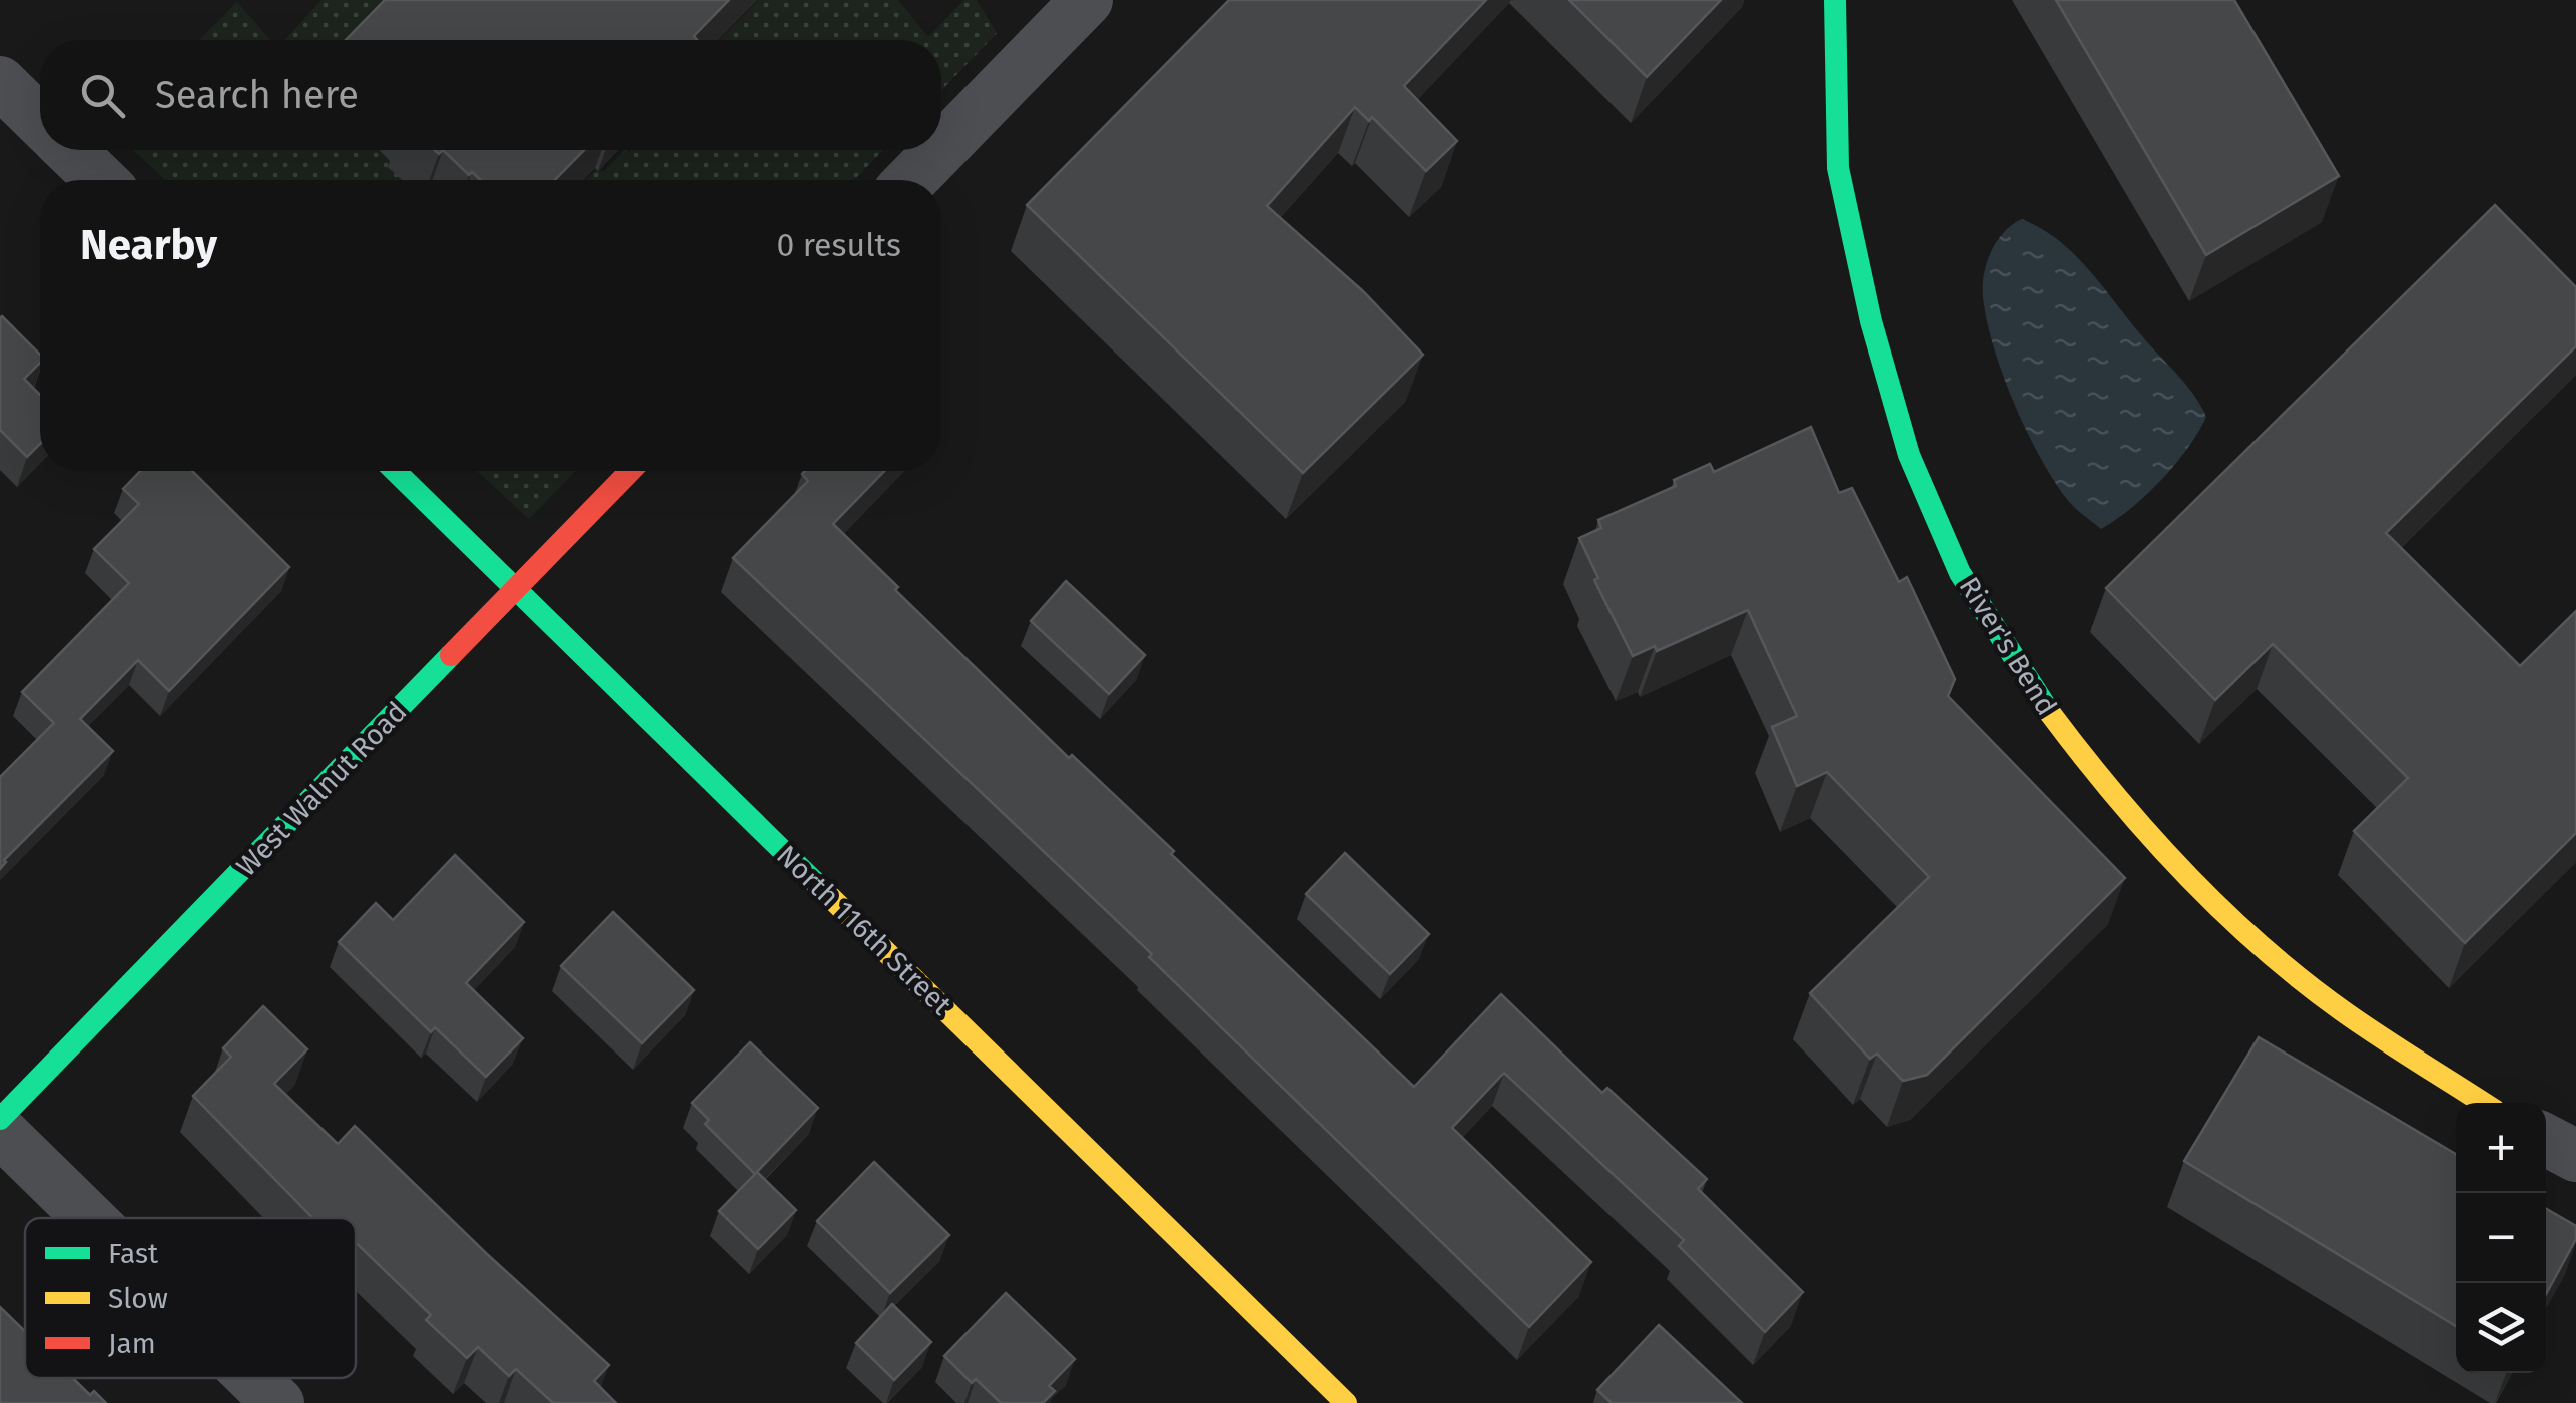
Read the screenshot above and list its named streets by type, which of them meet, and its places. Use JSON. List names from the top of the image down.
{
  "streets": {
    "street": ["River's Bend", "West Walnut Road", "North 116th Street"]
  },
  "crossings": [
    ["West Walnut Road", "North 116th Street"]
  ],
  "legend": ["Fast", "Slow", "Jam"],
  "page": {
    "search": "Search here",
    "heading": ["Nearby", "0 results"],
    "map_buttons": ["+", "−"]
  }
}
